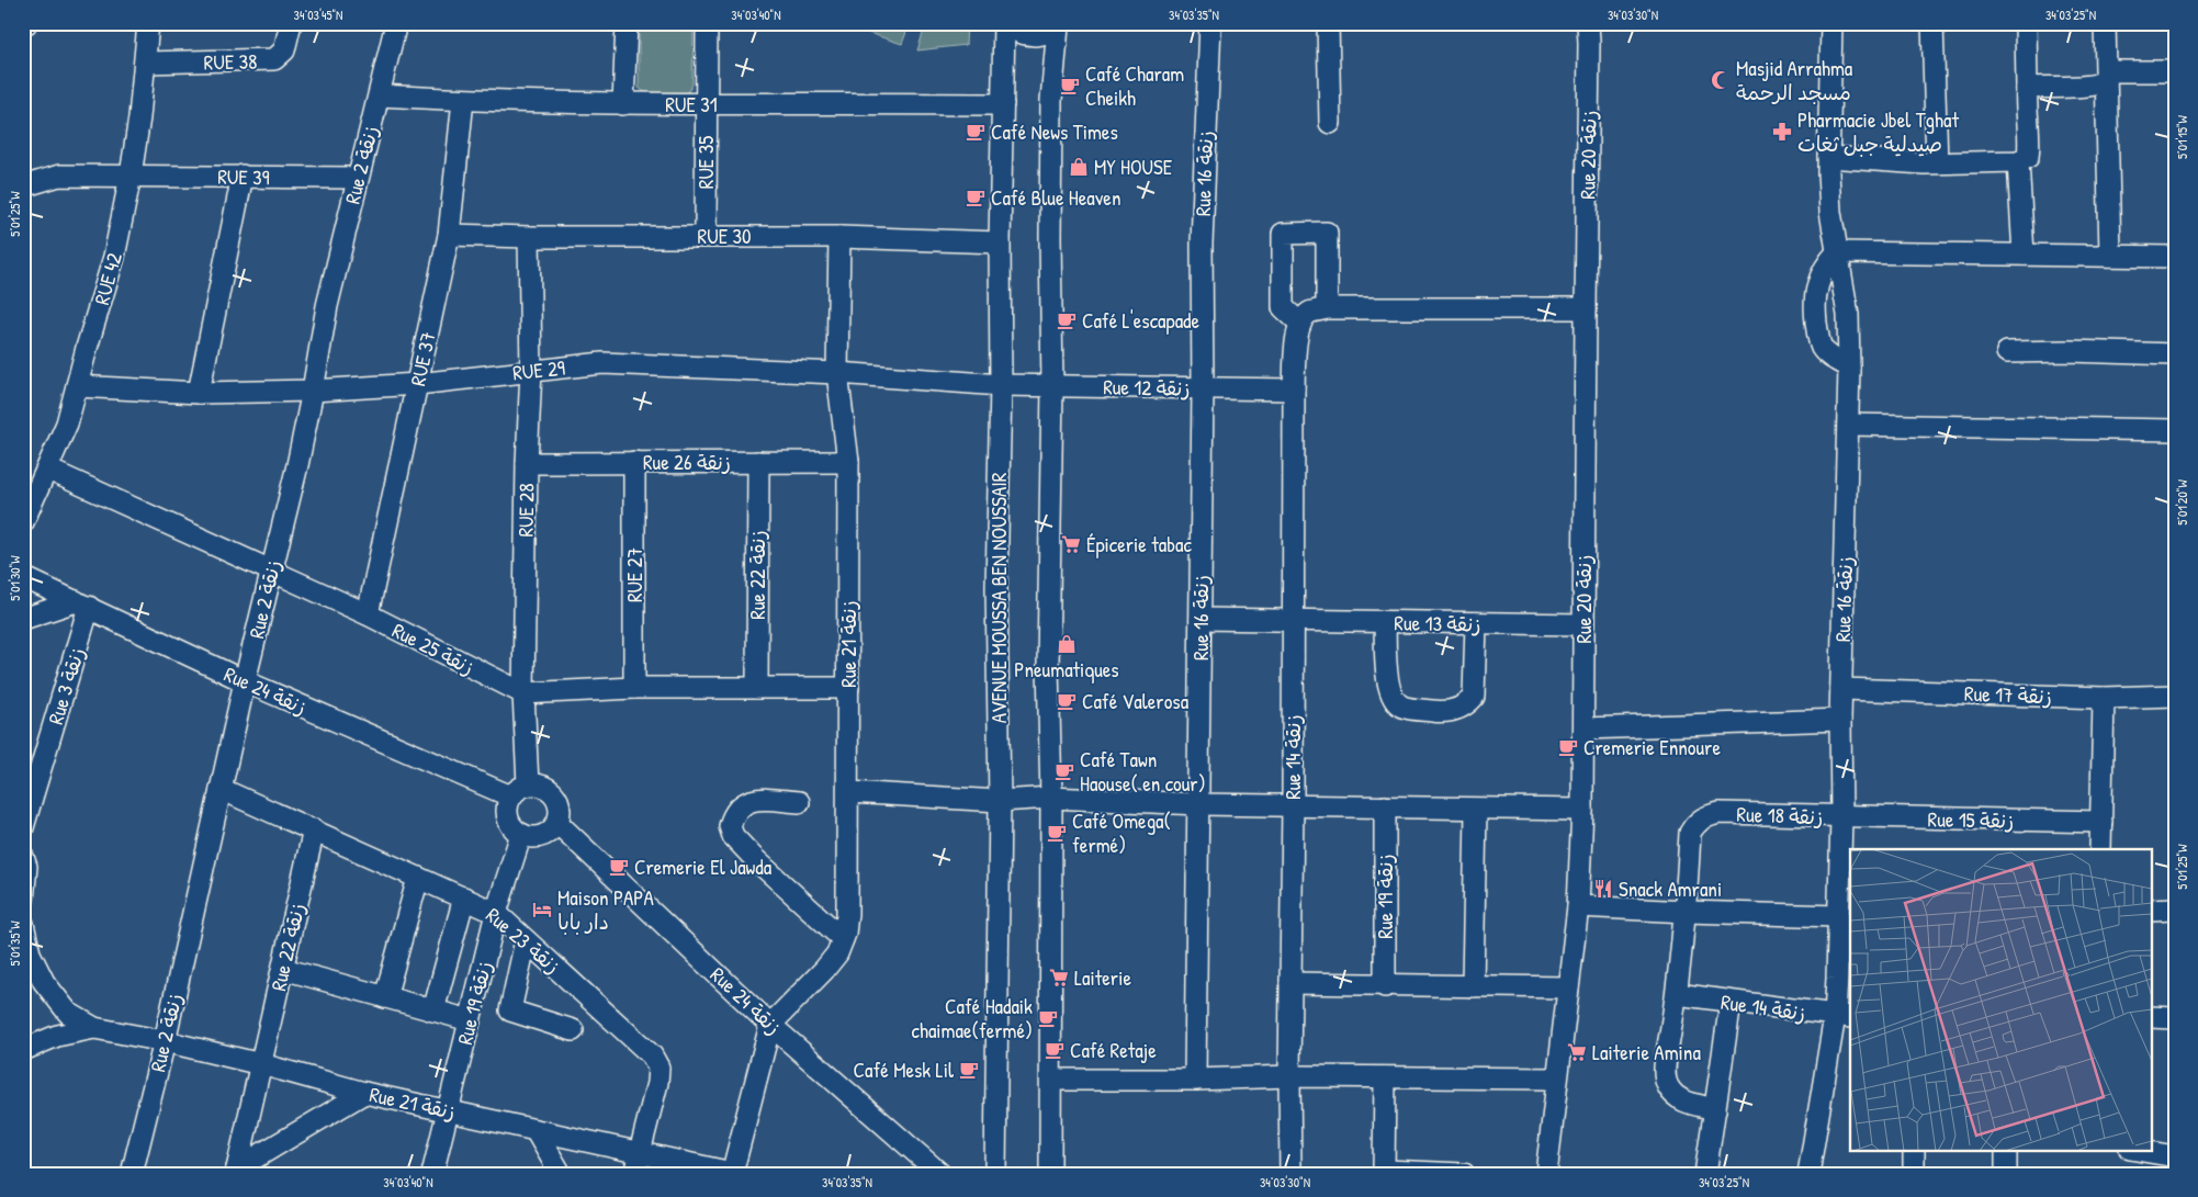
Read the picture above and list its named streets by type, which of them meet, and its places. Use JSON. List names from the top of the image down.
{
  "streets": {
    "street": [
      "RUE 38",
      "RUE 31",
      "Rue 20 زنقة",
      "RUE 35",
      "Rue 2 زنقة",
      "Rue 16 زنقة",
      "RUE 39",
      "RUE 30",
      "RUE 42",
      "RUE 37",
      "RUE 29",
      "Rue 12 زنقة",
      "Rue 26 زنقة",
      "RUE 28",
      "RUE 27",
      "Rue 22 زنقة",
      "AVENUE MOUSSA BEN NOUSSAIR",
      "Rue 13 زنقة",
      "Rue 21 زنقة",
      "Rue 25 زنقة",
      "Rue 3 زنقة",
      "Rue 24 زنقة",
      "Rue 17 زنقة",
      "Rue 14 زنقة",
      "Rue 18 زنقة",
      "Rue 15 زنقة",
      "Rue 19 زنقة",
      "Rue 23 زنقة"
    ]
  },
  "crossings": [
    ["RUE 38", "RUE 42"],
    ["RUE 31", "RUE 35"],
    ["RUE 31", "Rue 2 زنقة"],
    ["RUE 31", "RUE 37"],
    ["RUE 31", "AVENUE MOUSSA BEN NOUSSAIR"],
    ["Rue 20 زنقة", "Rue 13 زنقة"],
    ["RUE 35", "RUE 30"],
    ["Rue 2 زنقة", "RUE 39"],
    ["Rue 2 زنقة", "RUE 29"],
    ["Rue 2 زنقة", "Rue 21 زنقة"],
    ["Rue 2 زنقة", "Rue 25 زنقة"],
    ["Rue 2 زنقة", "Rue 24 زنقة"],
    ["Rue 2 زنقة", "Rue 23 زنقة"],
    ["Rue 16 زنقة", "Rue 12 زنقة"],
    ["Rue 16 زنقة", "Rue 13 زنقة"],
    ["Rue 16 زنقة", "Rue 17 زنقة"],
    ["Rue 16 زنقة", "Rue 14 زنقة"],
    ["Rue 16 زنقة", "Rue 18 زنقة"],
    ["Rue 16 زنقة", "Rue 15 زنقة"],
    ["RUE 39", "RUE 42"],
    ["RUE 30", "RUE 37"],
    ["RUE 30", "RUE 28"],
    ["RUE 30", "AVENUE MOUSSA BEN NOUSSAIR"],
    ["RUE 30", "Rue 21 زنقة"],
    ["RUE 42", "RUE 29"],
    ["RUE 42", "Rue 25 زنقة"],
    ["RUE 37", "RUE 29"],
    ["RUE 37", "Rue 25 زنقة"],
    ["RUE 29", "Rue 12 زنقة"],
    ["RUE 29", "RUE 28"],
    ["RUE 29", "AVENUE MOUSSA BEN NOUSSAIR"],
    ["RUE 29", "Rue 21 زنقة"],
    ["Rue 12 زنقة", "AVENUE MOUSSA BEN NOUSSAIR"],
    ["Rue 12 زنقة", "Rue 14 زنقة"],
    ["Rue 26 زنقة", "RUE 28"],
    ["Rue 26 زنقة", "RUE 27"],
    ["Rue 26 زنقة", "Rue 22 زنقة"],
    ["Rue 26 زنقة", "Rue 21 زنقة"],
    ["RUE 28", "Rue 25 زنقة"],
    ["RUE 28", "Rue 24 زنقة"],
    ["RUE 28", "Rue 19 زنقة"],
    ["RUE 27", "Rue 25 زنقة"],
    ["Rue 22 زنقة", "Rue 21 زنقة"],
    ["Rue 22 زنقة", "Rue 25 زنقة"],
    ["Rue 22 زنقة", "Rue 23 زنقة"],
    ["Rue 13 زنقة", "Rue 14 زنقة"],
    ["Rue 21 زنقة", "Rue 25 زنقة"],
    ["Rue 21 زنقة", "Rue 24 زنقة"],
    ["Rue 21 زنقة", "Rue 19 زنقة"],
    ["Rue 21 زنقة", "Rue 23 زنقة"],
    ["Rue 3 زنقة", "Rue 24 زنقة"],
    ["Rue 24 زنقة", "Rue 19 زنقة"],
    ["Rue 18 زنقة", "Rue 15 زنقة"],
    ["Rue 19 زنقة", "Rue 23 زنقة"]
  ],
  "places": {
    "mosque": ["Masjid Arrahma مسجد الرحمة"],
    "cafe": [
      "Café Charam Cheikh",
      "Café News Times",
      "Café Blue Heaven",
      "Café L'escapade",
      "Café Valerosa",
      "Cremerie Ennoure",
      "Café Tawn Haouse( en cour)",
      "Café Omega( fermé)",
      "Cremerie El Jawda",
      "Café Hadaik chaimae(fermé)",
      "Café Retaje",
      "Café Mesk Lil"
    ],
    "pharmacy": ["Pharmacie Jbel Tghat صيدلية جبل ثغات"],
    "shop": ["MY HOUSE", "Pneumatiques"],
    "supermarket": ["Épicerie tabac", "Laiterie", "Laiterie Amina"],
    "restaurant": ["Snack Amrani"],
    "hotel": ["Maison PAPA دار بابا"]
  },
  "coordinates": [
    "34°03'45\"N",
    "34°03'40\"N",
    "34°03'35\"N",
    "34°03'30\"N",
    "34°03'25\"N",
    "5°01'15\"W",
    "5°01'25\"W",
    "5°01'20\"W",
    "5°01'30\"W",
    "5°01'35\"W"
  ]
}
